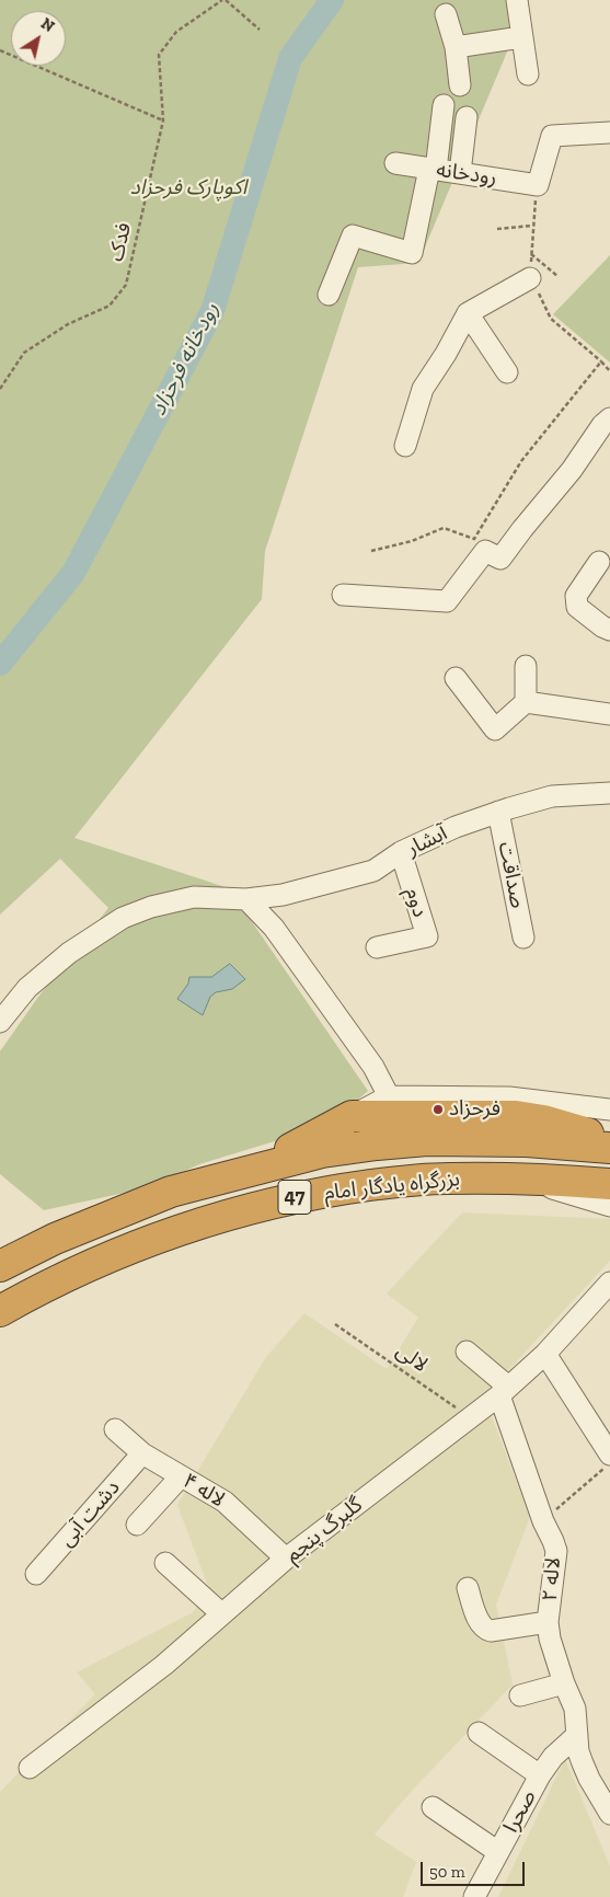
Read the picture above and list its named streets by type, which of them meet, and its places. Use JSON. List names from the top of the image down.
{
  "streets": {
    "highway": ["بزرگراه یادگار امام", "47"],
    "street": [
      "رودخانه",
      "آبشار",
      "صداقت",
      "دوم",
      "لاله ۴",
      "دشت آبی",
      "گلبرگ پنجم",
      "لاله ۲",
      "صحرا"
    ],
    "path": ["فدک", "لالی"]
  },
  "crossings": [
    ["آبشار", "صداقت"],
    ["آبشار", "دوم"],
    ["لالی", "گلبرگ پنجم"],
    ["لاله ۴", "دشت آبی"],
    ["لاله ۴", "گلبرگ پنجم"],
    ["گلبرگ پنجم", "لاله ۲"],
    ["لاله ۲", "صحرا"]
  ],
  "water": ["رودخانه فرحزاد"],
  "parks": ["اکوپارک فرحزاد"],
  "places": ["فرحزاد"],
  "scale_bar": "50 m",
  "north": "top right"
}
